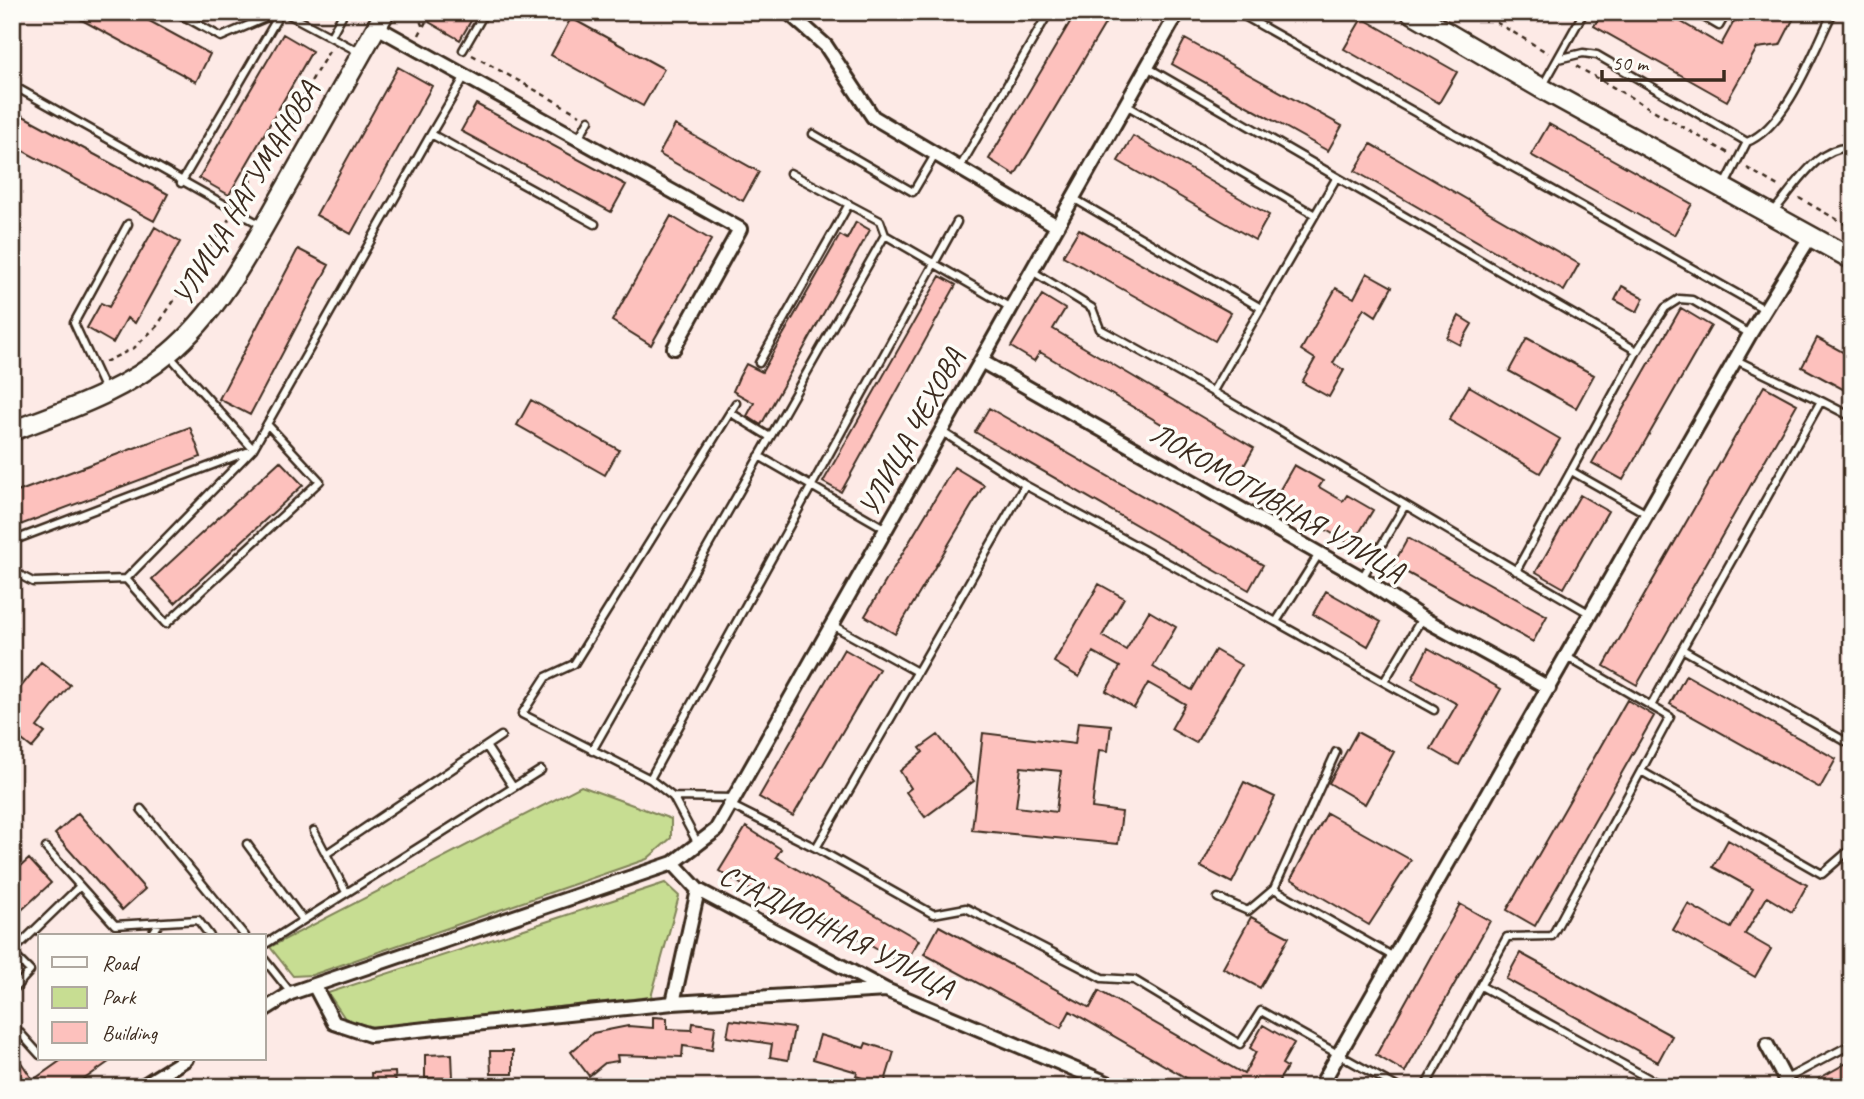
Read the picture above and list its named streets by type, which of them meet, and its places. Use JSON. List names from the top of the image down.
{
  "streets": {
    "street": [
      "УЛИЦА НАГУМАНОВА",
      "УЛИЦА ЧЕХОВА",
      "ЛОКОМОТИВНАЯ УЛИЦА",
      "СТАДИОННАЯ УЛИЦА"
    ]
  },
  "crossings": [
    ["УЛИЦА ЧЕХОВА", "ЛОКОМОТИВНАЯ УЛИЦА"],
    ["УЛИЦА ЧЕХОВА", "СТАДИОННАЯ УЛИЦА"]
  ],
  "legend": ["Road", "Park", "Building"],
  "scale_bar": "50 m"
}
